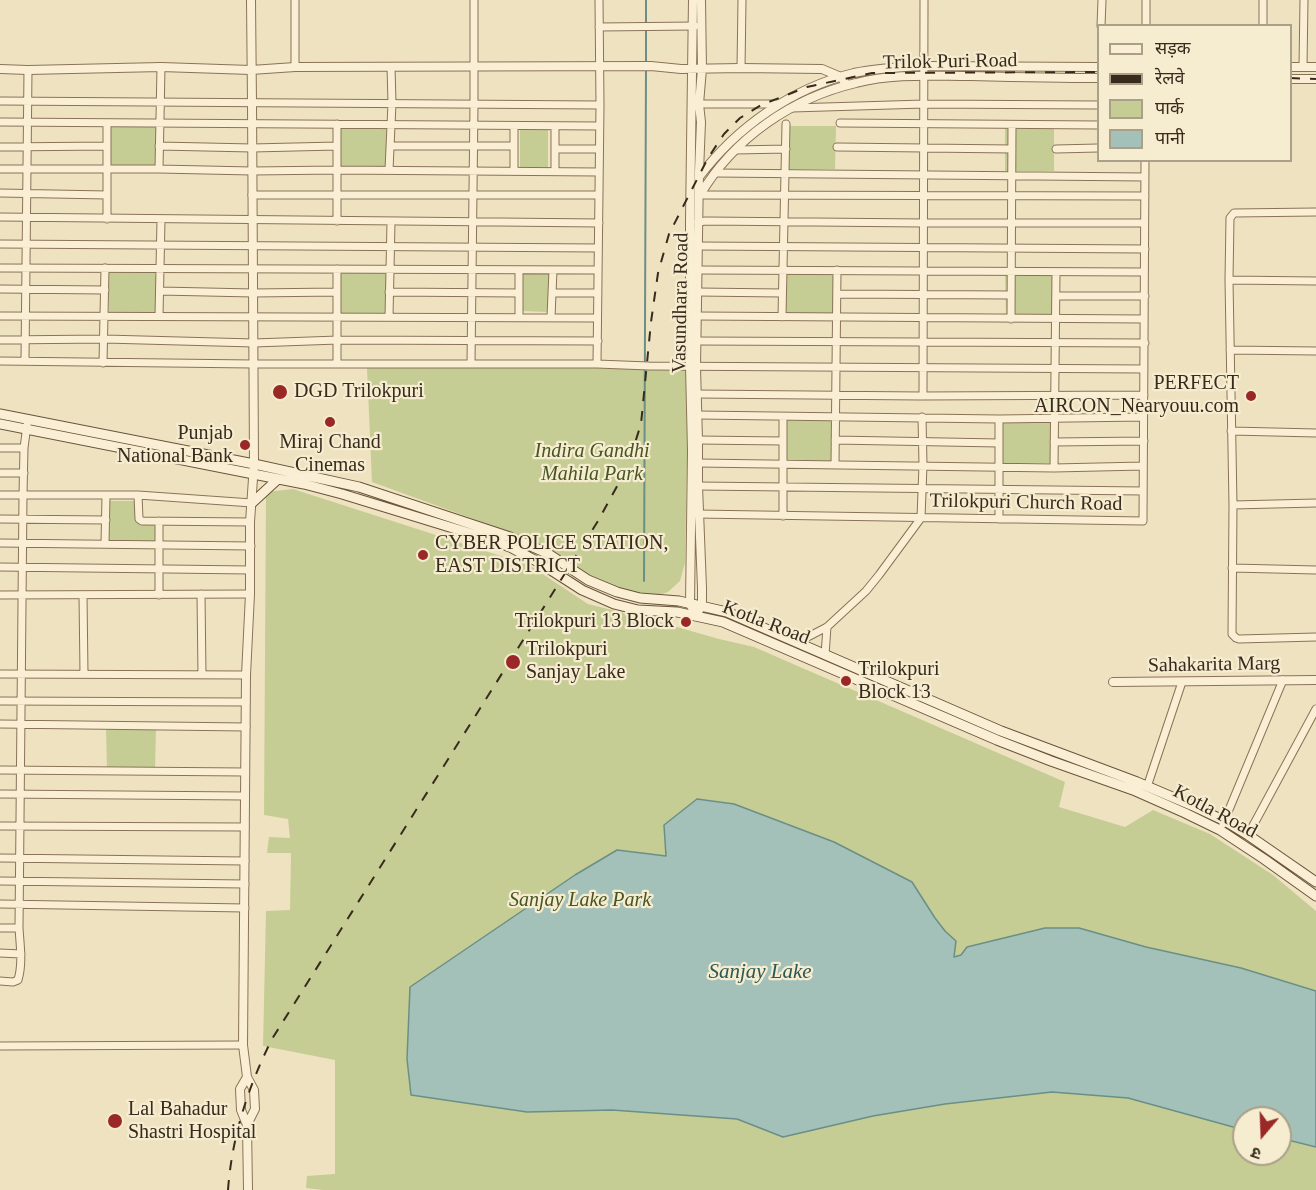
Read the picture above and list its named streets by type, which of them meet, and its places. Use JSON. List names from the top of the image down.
{
  "streets": {
    "main road": ["Kotla Road"],
    "street": [
      "Trilok Puri Road",
      "Vasundhara Road",
      "Trilokpuri Church Road",
      "Sahakarita Marg"
    ]
  },
  "crossings": [
    ["Trilok Puri Road", "Vasundhara Road"],
    ["Vasundhara Road", "Trilokpuri Church Road"],
    ["Vasundhara Road", "Kotla Road"]
  ],
  "water": ["Sanjay Lake"],
  "parks": ["Indira Gandhi Mahila Park", "Sanjay Lake Park"],
  "places": [
    "DGD Trilokpuri",
    "PERFECT AIRCON_Nearyouu.com",
    "Miraj Chand Cinemas",
    "Punjab National Bank",
    "CYBER POLICE STATION, EAST DISTRICT",
    "Trilokpuri 13 Block",
    "Trilokpuri Sanjay Lake",
    "Trilokpuri Block 13",
    "Lal Bahadur Shastri Hospital"
  ],
  "legend": [
    "सड़क",
    "रेलवे",
    "पार्क",
    "पानी"
  ],
  "north": "bottom"
}
